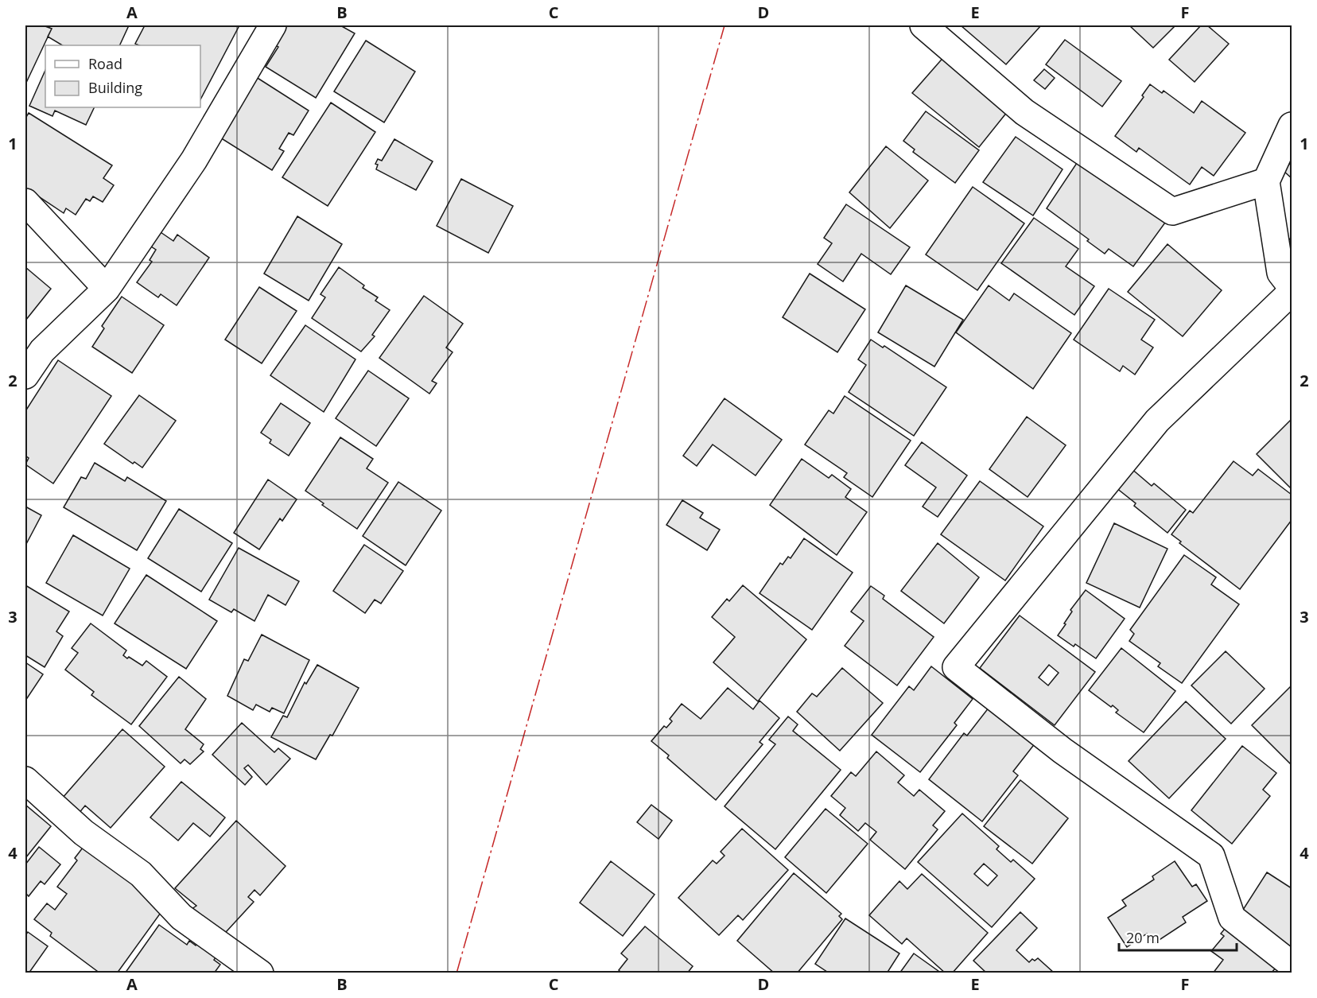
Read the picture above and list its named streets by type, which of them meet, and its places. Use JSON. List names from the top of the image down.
{
  "legend": ["Road", "Building"],
  "scale_bar": "20 m",
  "grid": {
    "columns": [
      "A",
      "B",
      "C",
      "D",
      "E",
      "F"
    ],
    "rows": [
      "1",
      "2",
      "3",
      "4"
    ]
  }
}
